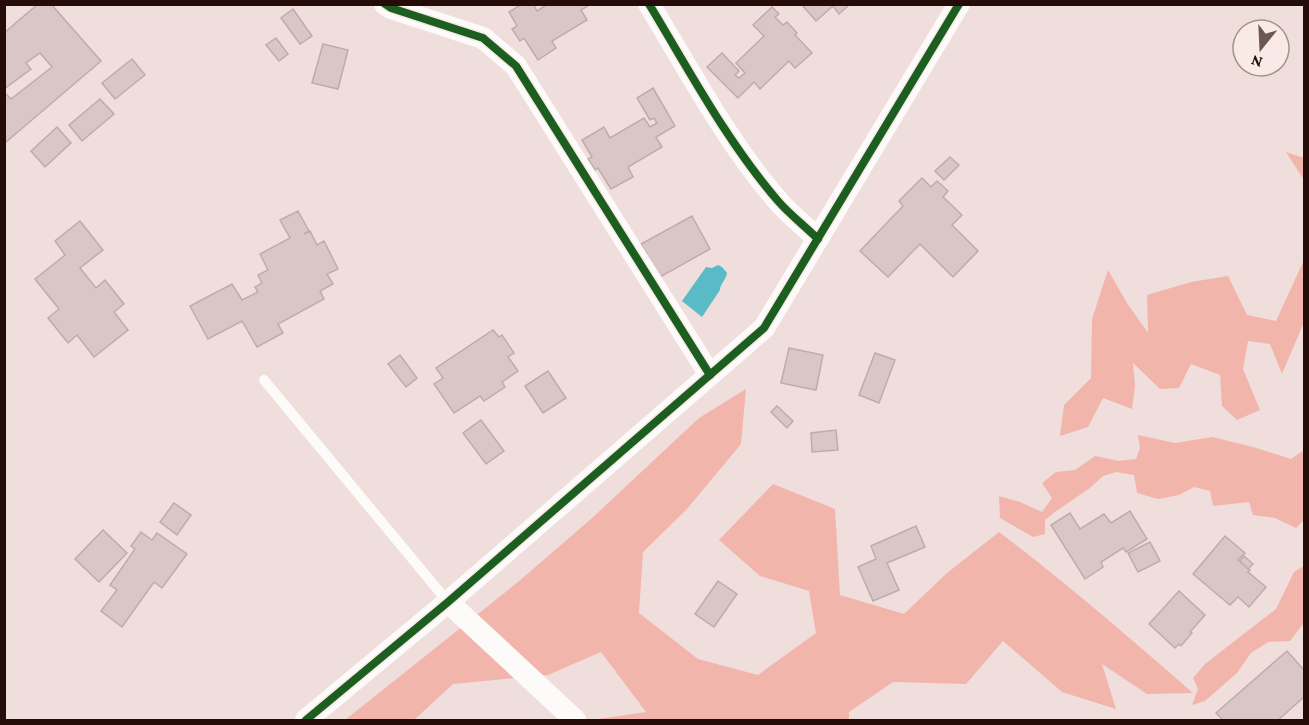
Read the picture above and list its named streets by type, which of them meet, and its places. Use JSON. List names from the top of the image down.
{
  "north": "bottom"
}
